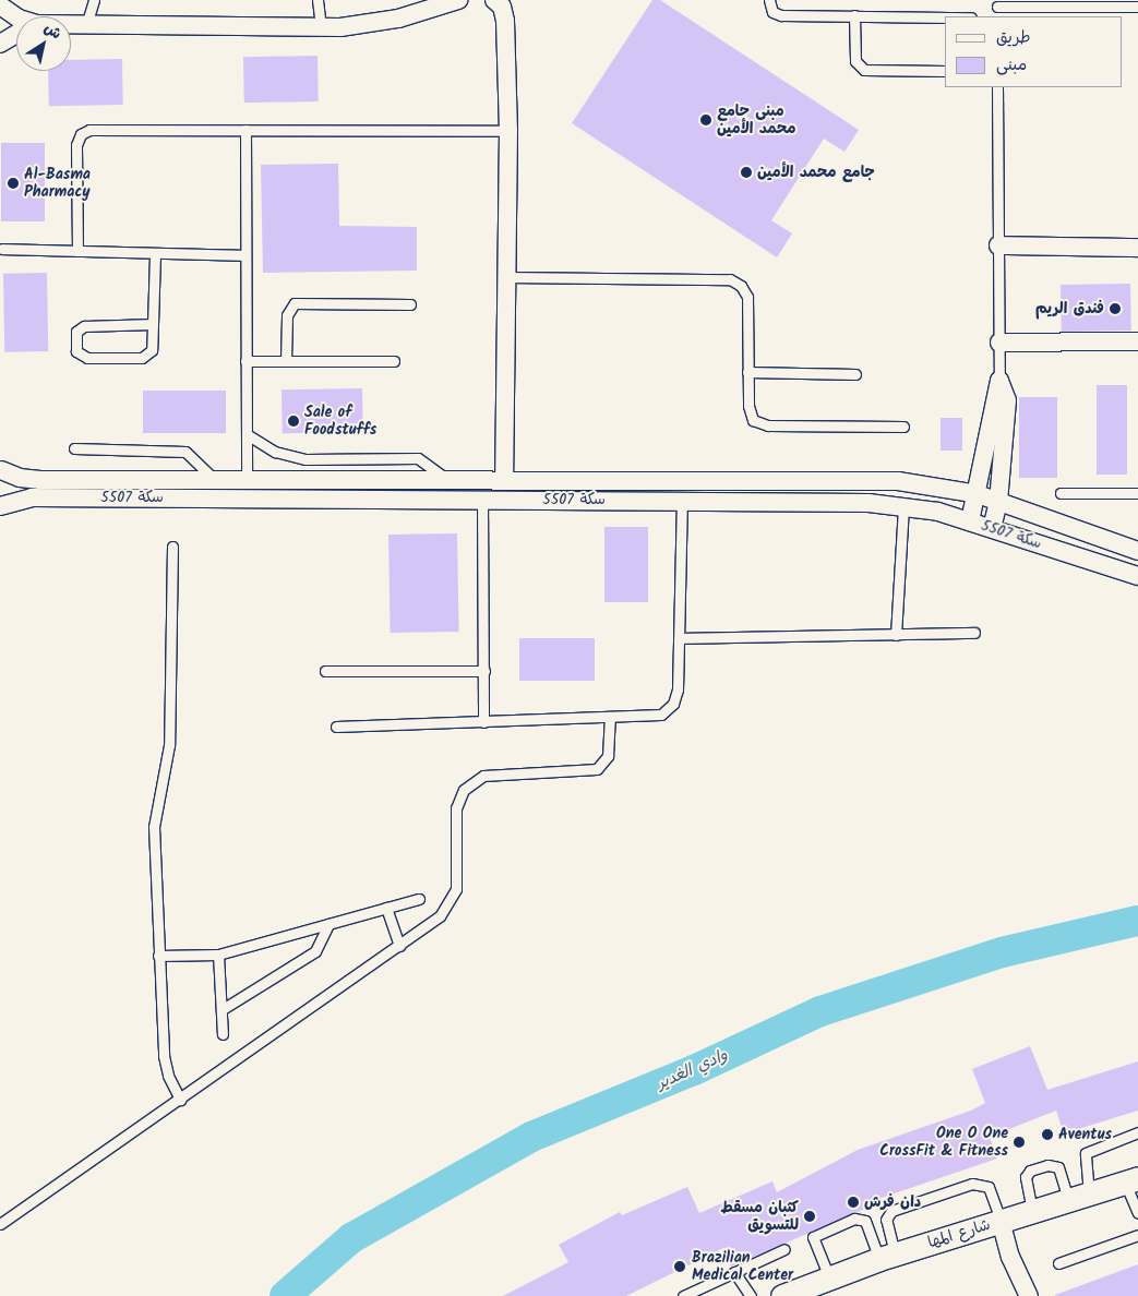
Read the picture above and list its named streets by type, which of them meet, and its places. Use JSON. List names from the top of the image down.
{
  "streets": {
    "street": ["سكة 5507", "شارع المها"]
  },
  "water": ["وادي الغدير"],
  "places": [
    "مبنى جامع محمد الأمين",
    "جامع محمد الأمين",
    "Al-Basma Pharmacy",
    "فندق الريم",
    "Sale of Foodstuffs",
    "Aventus",
    "One O One CrossFit & Fitness",
    "دان فرش",
    "كثبان مسقط للتسويق",
    "Brazilian Medical Center"
  ],
  "legend": ["طريق", "مبنى"],
  "north": "top right"
}
